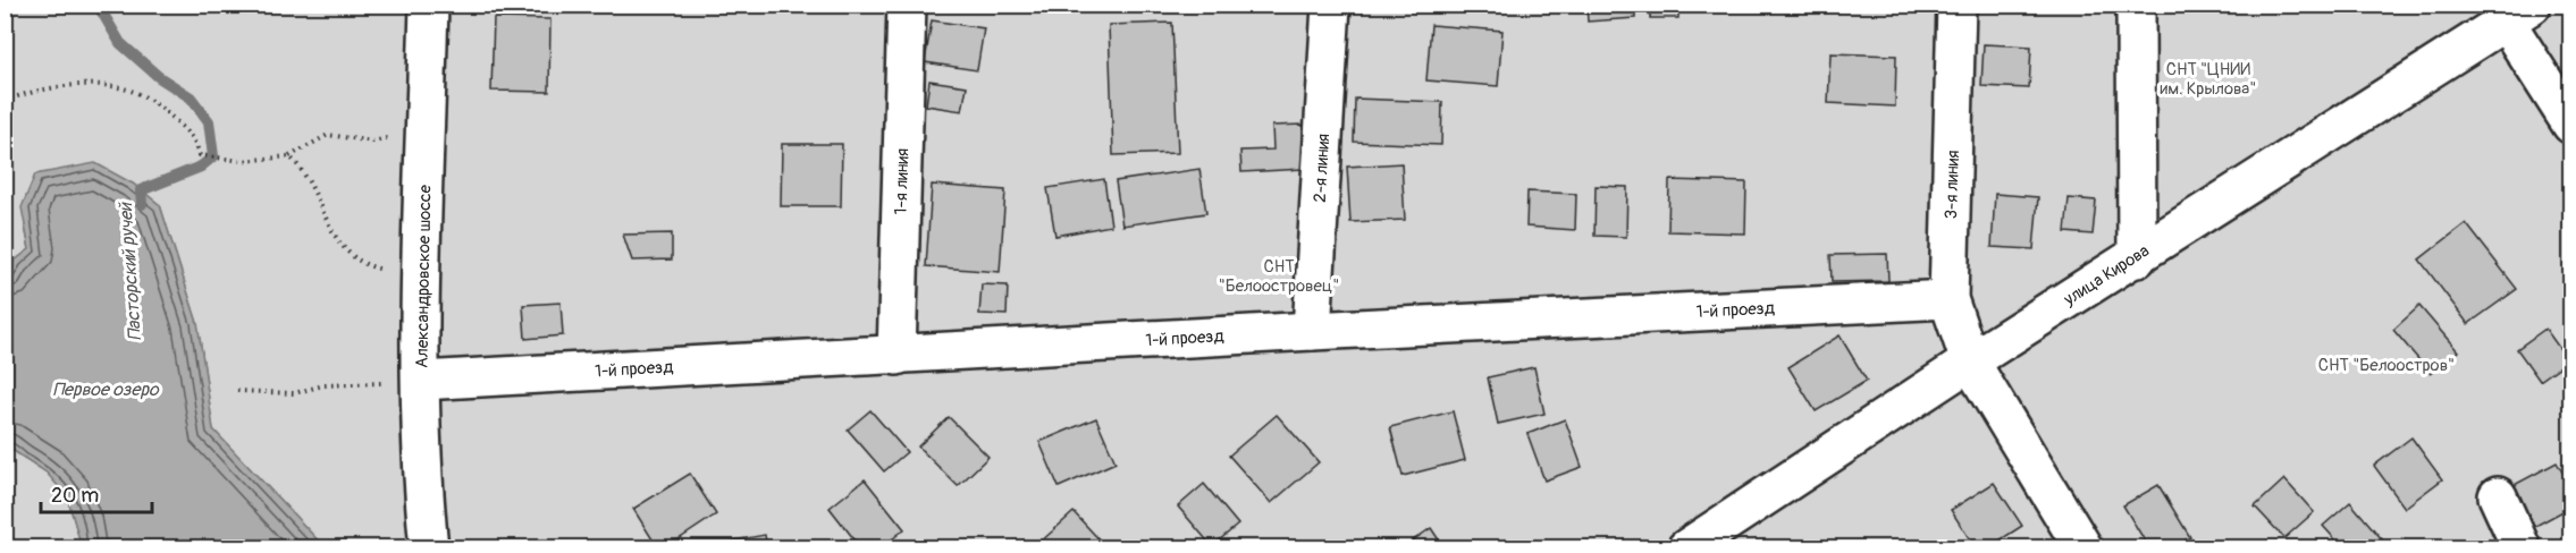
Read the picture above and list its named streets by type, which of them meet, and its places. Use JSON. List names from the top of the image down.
{
  "streets": {
    "street": [
      "2-я линия",
      "1-я линия",
      "3-я линия",
      "улица Кирова",
      "Александровское шоссе",
      "1-й проезд"
    ]
  },
  "crossings": [
    ["2-я линия", "1-й проезд"],
    ["1-я линия", "1-й проезд"],
    ["3-я линия", "улица Кирова"],
    ["3-я линия", "1-й проезд"],
    ["Александровское шоссе", "1-й проезд"]
  ],
  "water": ["Пасторский ручей", "Первое озеро"],
  "parks": ["СНТ \"ЦНИИ им. Крылова\"", "СНТ \"Белоостровец\"", "СНТ \"Белоостров\""],
  "scale_bar": "20 m"
}
